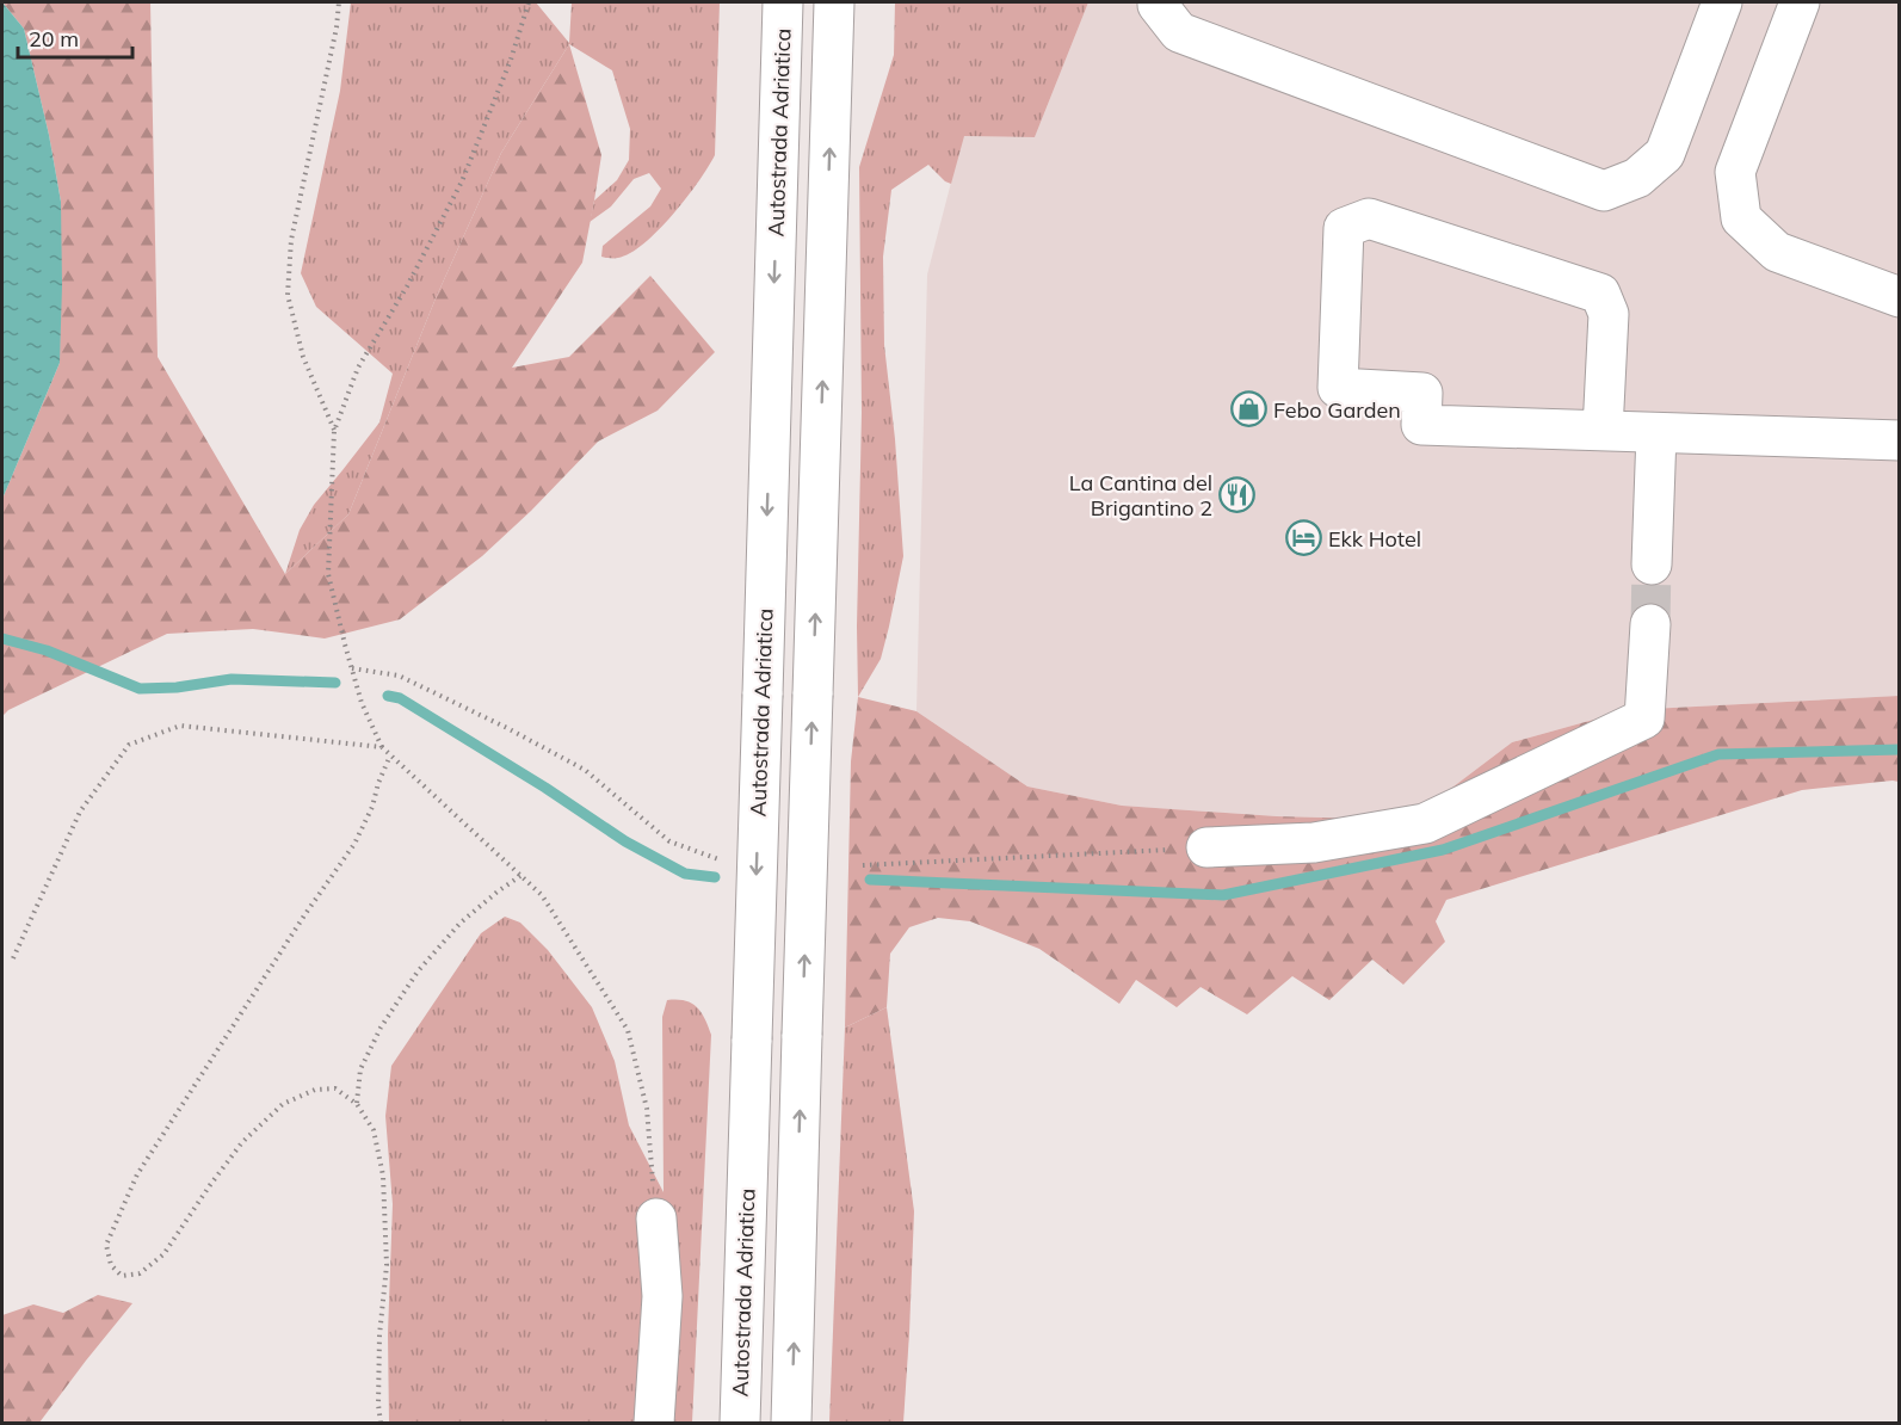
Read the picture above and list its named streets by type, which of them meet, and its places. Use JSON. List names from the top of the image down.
{
  "streets": {
    "main road": ["Autostrada Adriatica"]
  },
  "places": {
    "shop": ["Febo Garden"],
    "restaurant": ["La Cantina del Brigantino 2"],
    "hotel": ["Ekk Hotel"]
  },
  "scale_bar": "20 m"
}
